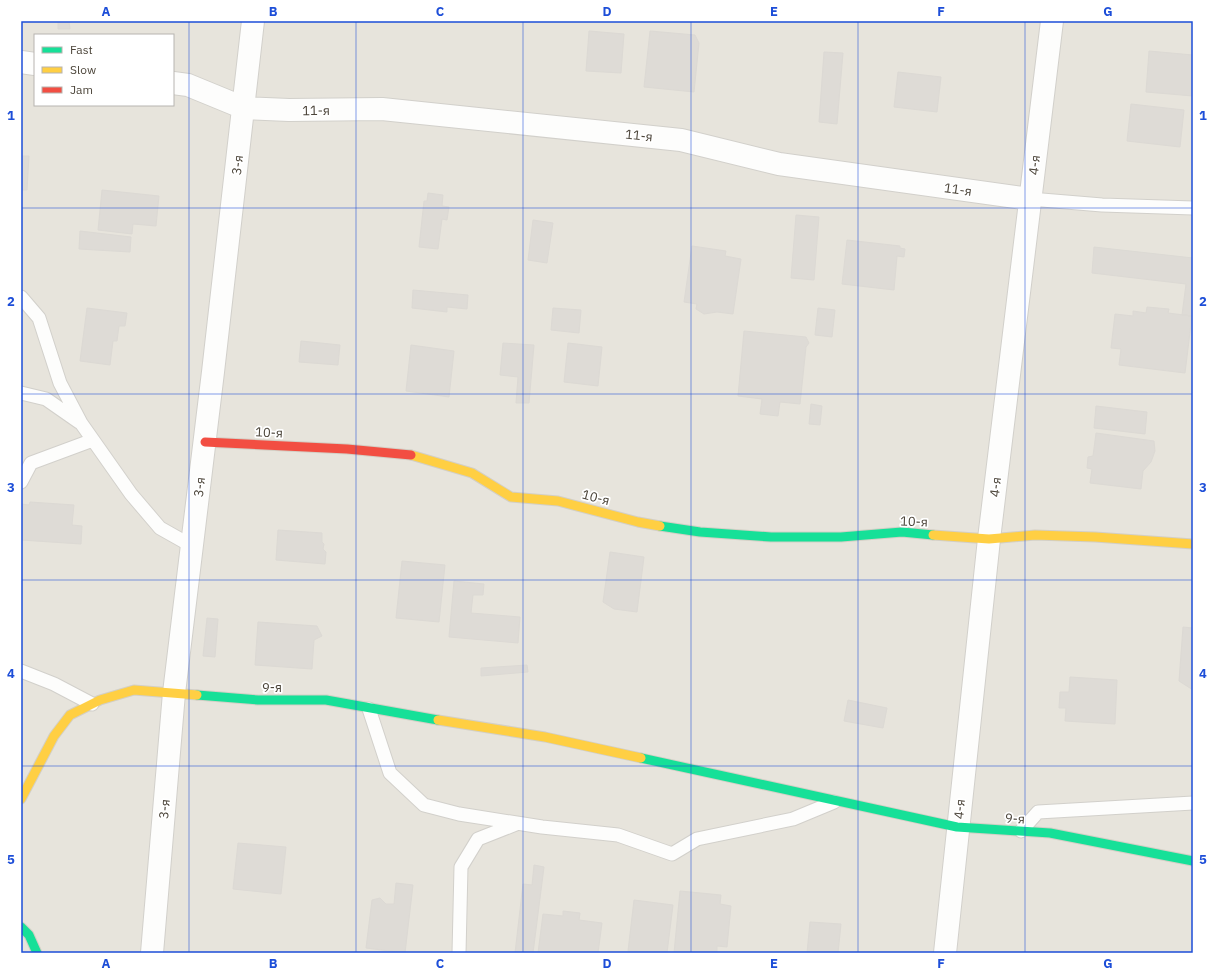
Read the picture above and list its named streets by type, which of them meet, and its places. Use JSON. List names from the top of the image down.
{
  "streets": {
    "street": [
      "11-я",
      "3-я",
      "4-я",
      "10-я",
      "9-я"
    ]
  },
  "crossings": [
    ["11-я", "3-я"],
    ["11-я", "4-я"],
    ["3-я", "10-я"],
    ["3-я", "9-я"],
    ["4-я", "10-я"],
    ["4-я", "9-я"]
  ],
  "legend": ["Fast", "Slow", "Jam"],
  "grid": {
    "columns": [
      "A",
      "B",
      "C",
      "D",
      "E",
      "F",
      "G"
    ],
    "rows": [
      "1",
      "2",
      "3",
      "4",
      "5"
    ]
  }
}
